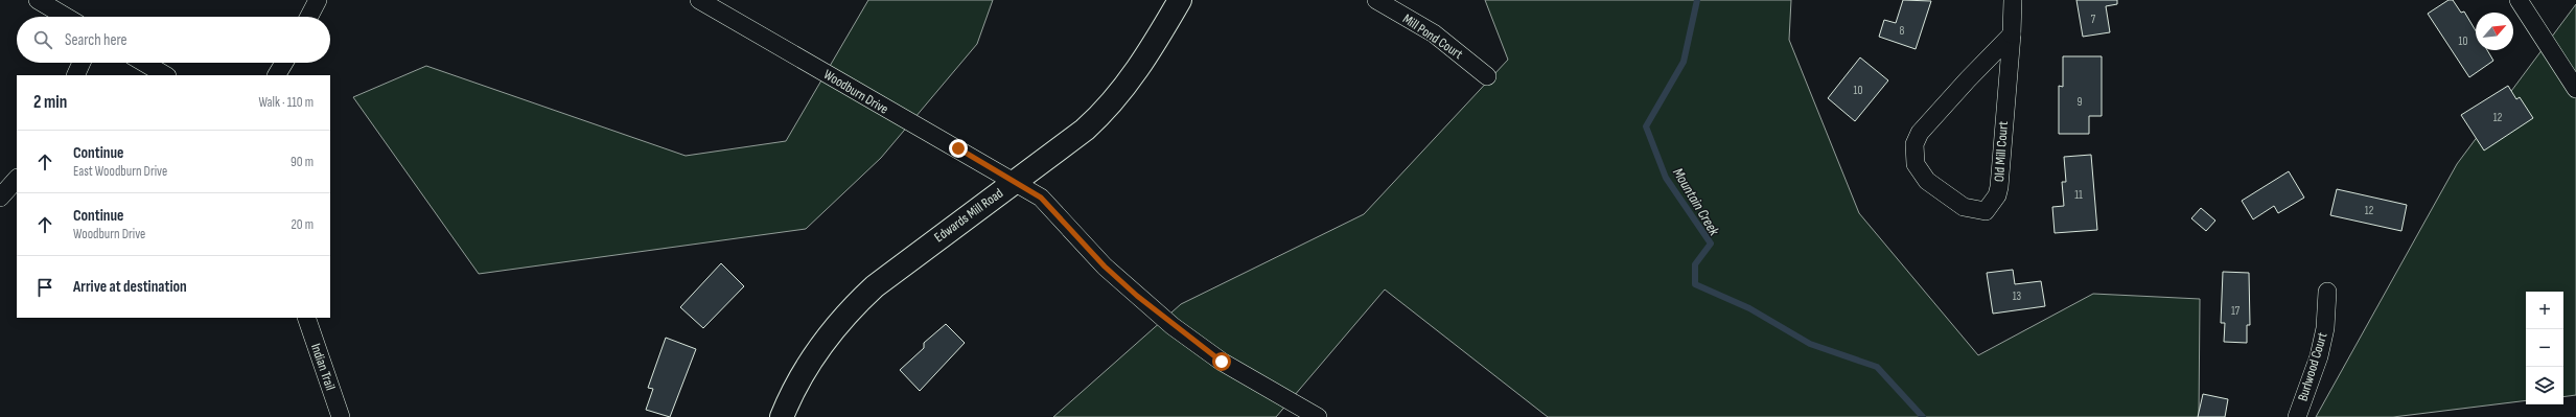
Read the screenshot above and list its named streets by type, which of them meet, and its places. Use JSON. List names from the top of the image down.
{
  "streets": {
    "street": [
      "Mill Pond Court",
      "Woodburn Drive",
      "Old Mill Court",
      "Edwards Mill Road",
      "Indian Trail",
      "Burlwood Court"
    ]
  },
  "crossings": [
    ["Woodburn Drive", "Edwards Mill Road"]
  ],
  "water": ["Mountain Creek"],
  "house_numbers": [
    "7",
    "8",
    "10",
    "10",
    "9",
    "12",
    "11",
    "12",
    "13",
    "17"
  ],
  "north": "top right",
  "page": {
    "search": "Search here",
    "heading": ["2 min", "Walk · 110 m"],
    "list": [
      ["Continue", "East Woodburn Drive", "90 m"],
      ["Continue", "Woodburn Drive", "20 m"],
      "Arrive at destination"
    ],
    "map_buttons": ["+", "−"]
  }
}
